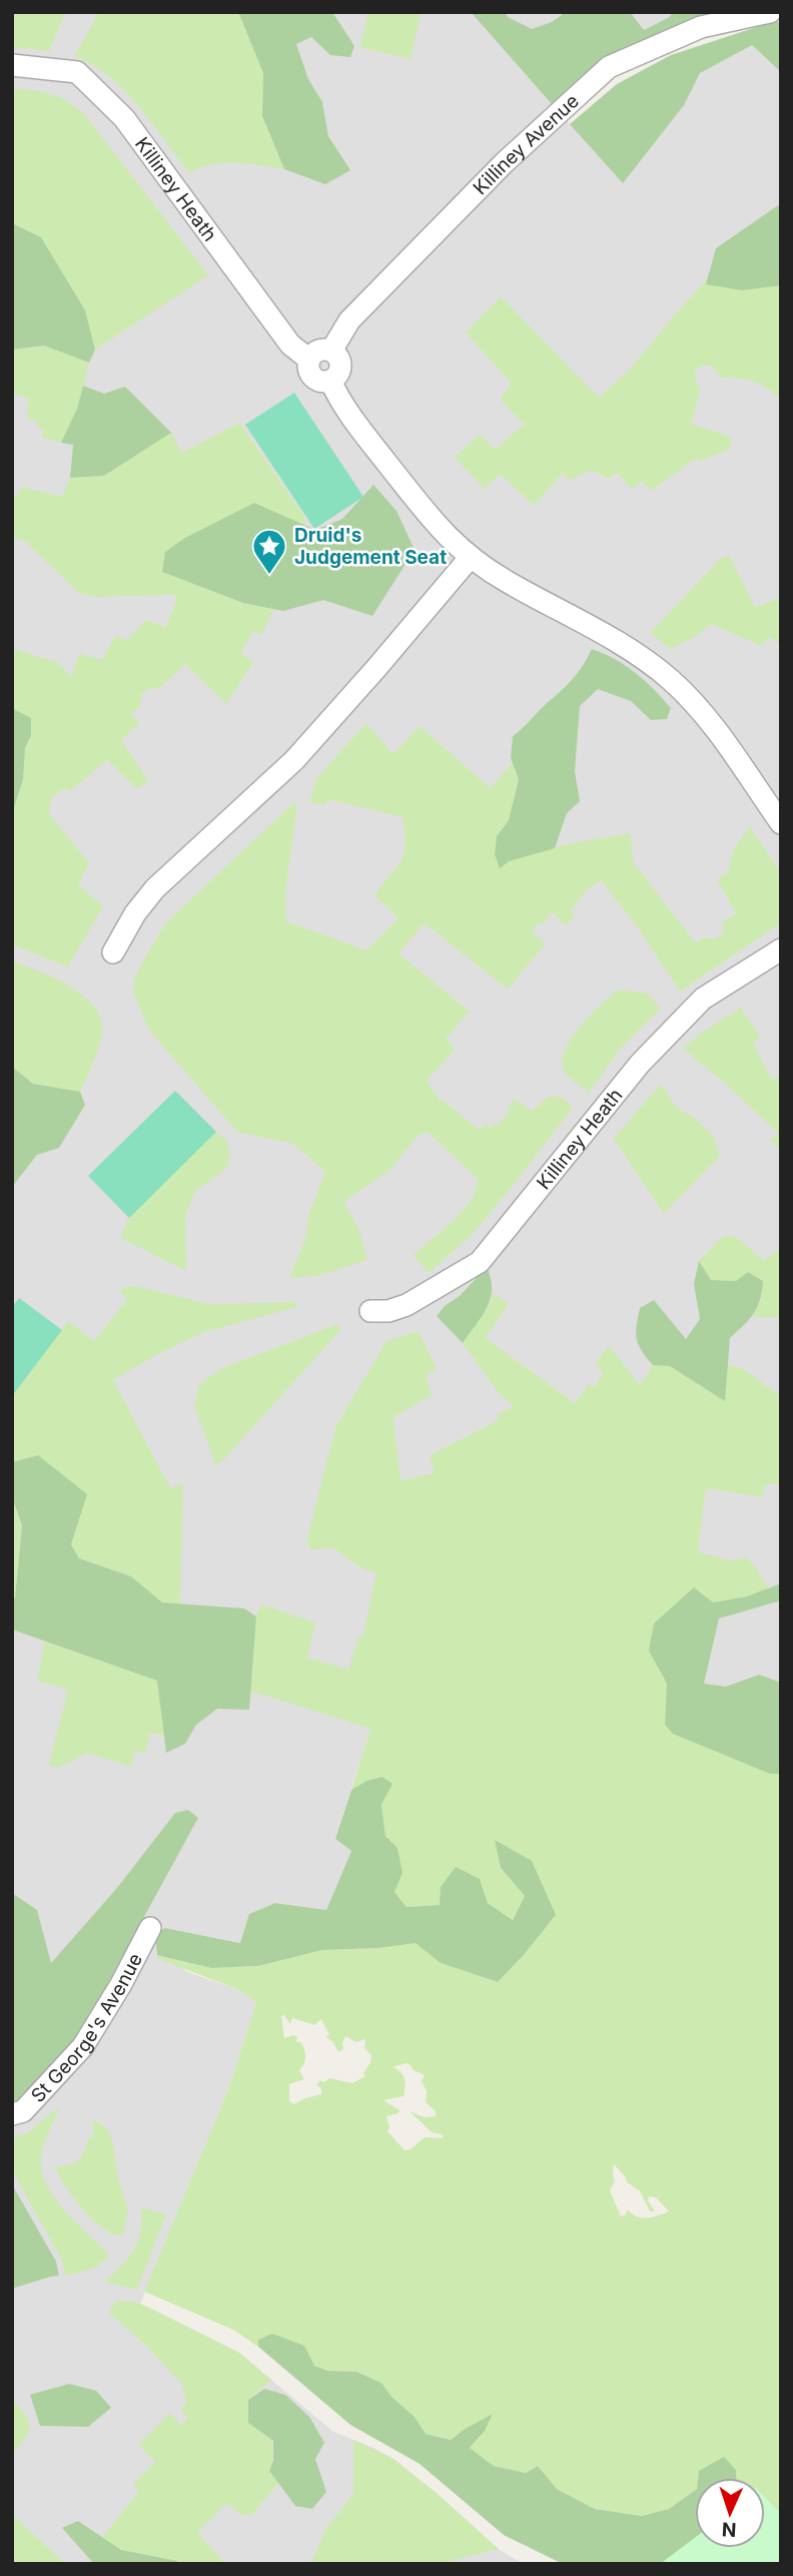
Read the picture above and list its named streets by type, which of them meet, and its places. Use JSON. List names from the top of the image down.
{
  "streets": {
    "street": ["Killiney Avenue", "Killiney Heath", "St George's Avenue"]
  },
  "crossings": [
    ["Killiney Avenue", "Killiney Heath"]
  ],
  "places": {
    "place": ["Druid's Judgement Seat"]
  },
  "north": "bottom"
}
